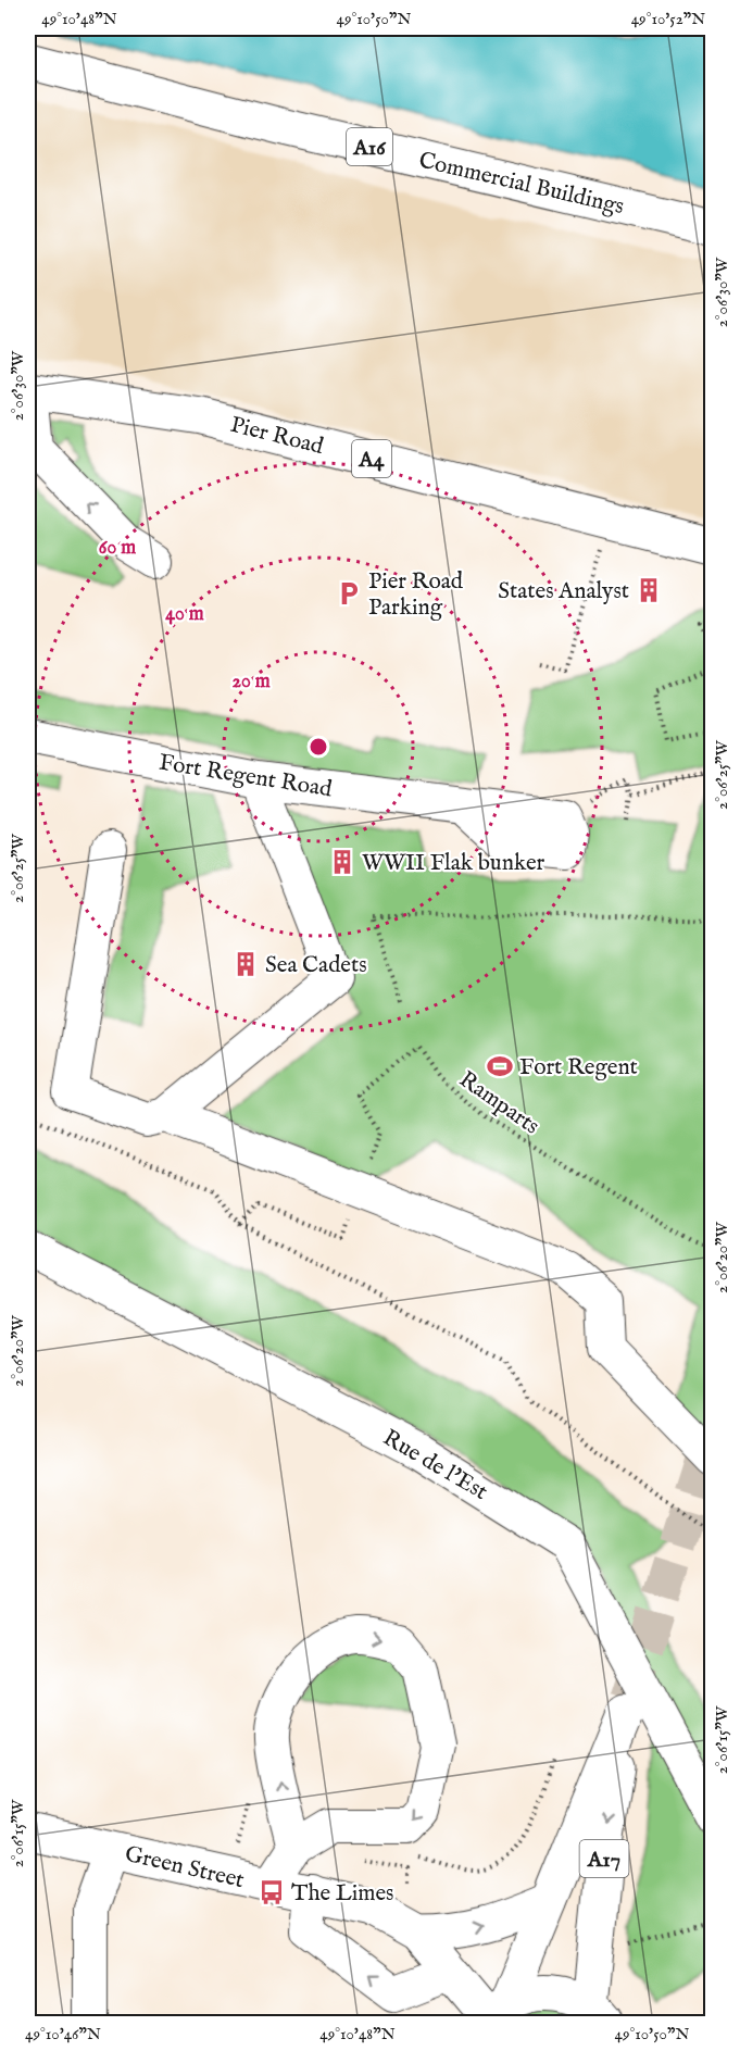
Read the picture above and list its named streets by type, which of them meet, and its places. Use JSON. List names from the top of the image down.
{
  "streets": {
    "main road": [
      "A16",
      "Commercial Buildings",
      "Pier Road",
      "A4",
      "A17",
      "Green Street"
    ],
    "street": ["Fort Regent Road", "Rue de l'Est"],
    "path": ["Ramparts"]
  },
  "crossings": [
    ["A17", "Green Street"]
  ],
  "places": {
    "building": ["States Analyst", "WWII Flak bunker", "Sea Cadets"],
    "parking": ["Pier Road Parking"],
    "sports": ["Fort Regent"],
    "bus stop": ["The Limes"]
  },
  "coordinates": [
    "49°10'48\"N",
    "49°10'50\"N",
    "49°10'52\"N",
    "2°06'30\"W",
    "2°06'25\"W",
    "2°06'20\"W",
    "2°06'15\"W",
    "49°10'46\"N"
  ],
  "rings": ["60 m", "40 m", "20 m"]
}
